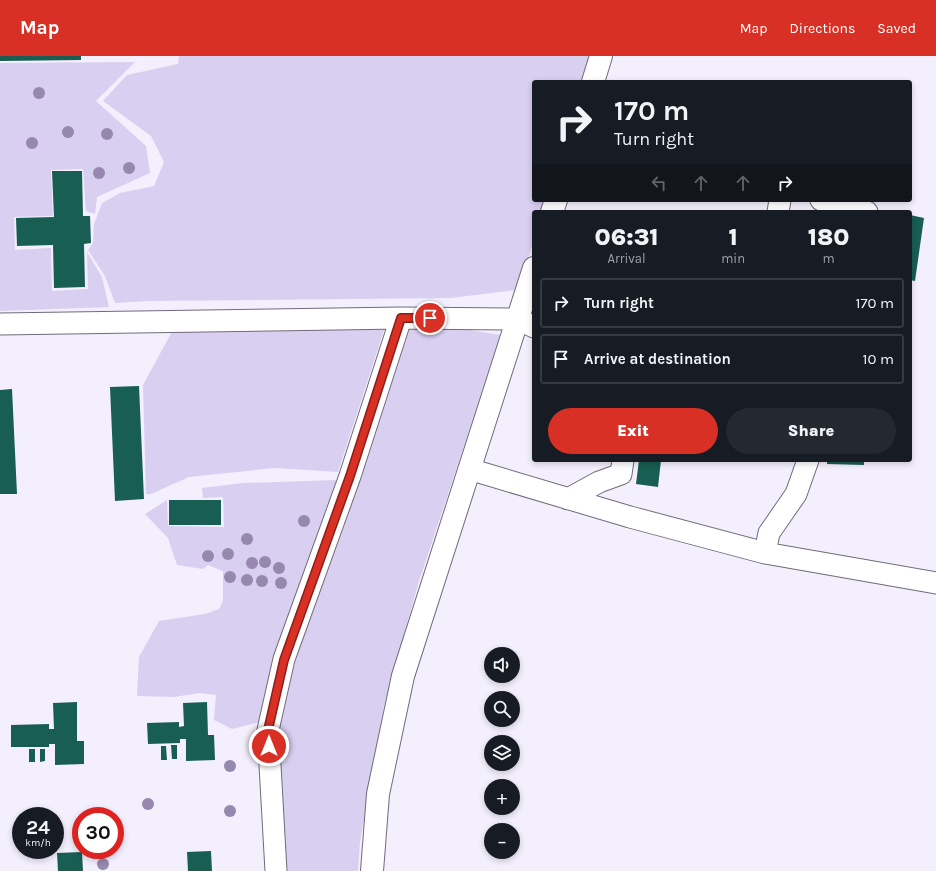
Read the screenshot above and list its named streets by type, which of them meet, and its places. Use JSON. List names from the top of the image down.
{
  "page": {
    "header": "Map",
    "nav": ["Map", "Directions", "Saved"],
    "turn": ["170 m", "Turn right"],
    "eta": [
      "06:31",
      "Arrival",
      "1",
      "min",
      "180",
      "m"
    ],
    "list": [
      {
        "name": "Turn right",
        "value": "170 m"
      },
      {
        "name": "Arrive at destination",
        "value": "10 m"
      }
    ],
    "buttons": ["Exit", "Share"],
    "map_buttons": ["+", "−"],
    "speed": "24 km/h",
    "limit": "30"
  }
}
